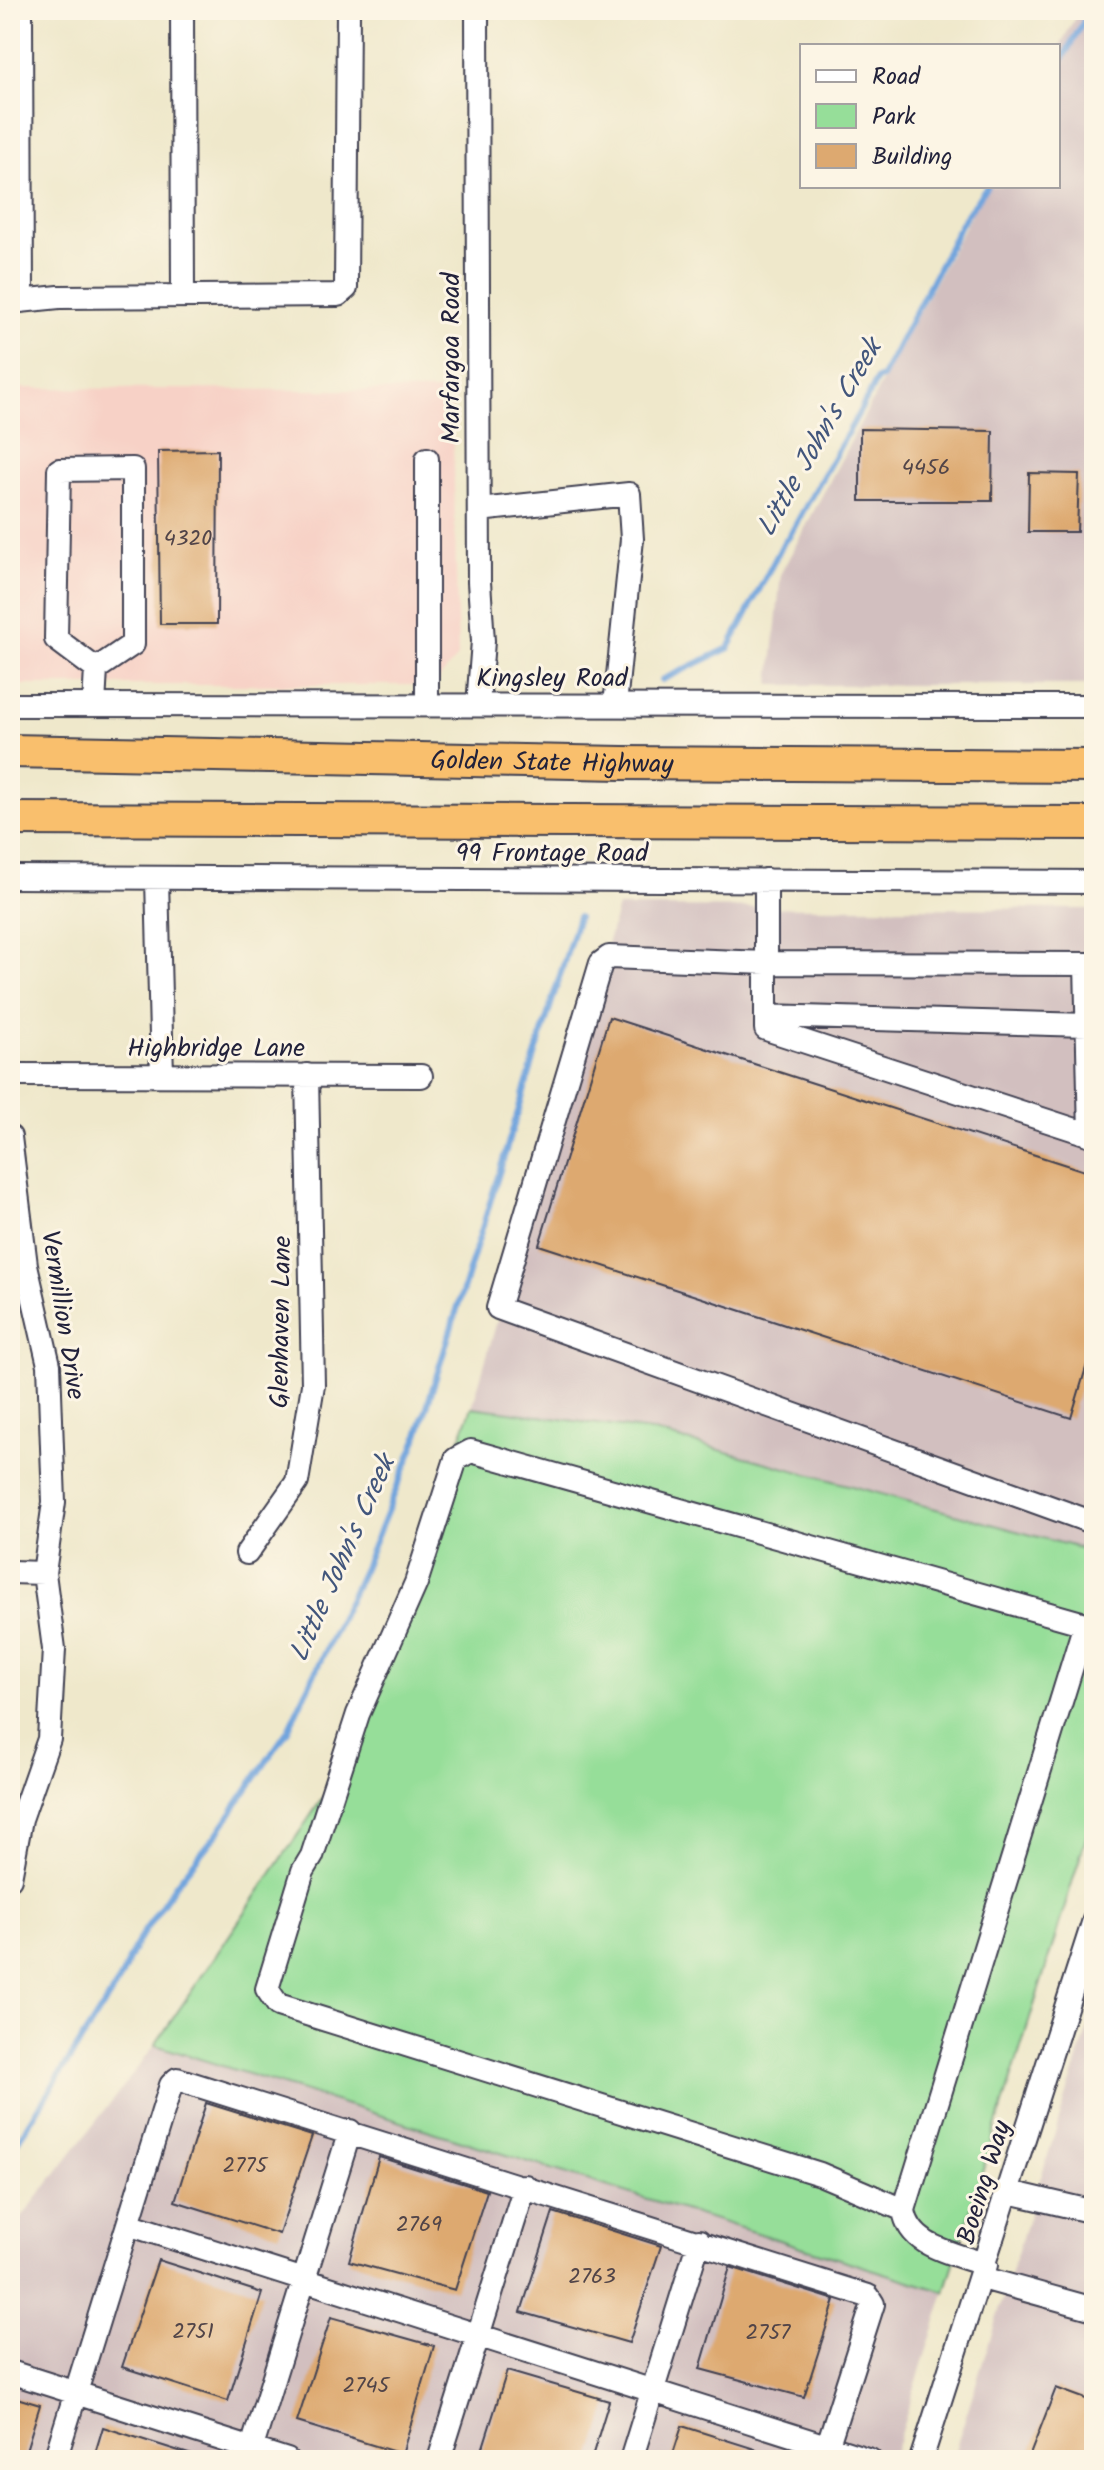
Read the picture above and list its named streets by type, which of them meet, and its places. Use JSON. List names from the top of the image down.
{
  "streets": {
    "highway": ["Golden State Highway"],
    "street": [
      "Marfargoa Road",
      "Kingsley Road",
      "99 Frontage Road",
      "Highbridge Lane",
      "Vermillion Drive",
      "Glenhaven Lane",
      "Boeing Way"
    ]
  },
  "crossings": [
    ["Marfargoa Road", "Kingsley Road"],
    ["Highbridge Lane", "Glenhaven Lane"]
  ],
  "water": ["Little John's Creek"],
  "house_numbers": [
    "4456",
    "4320",
    "2775",
    "2769",
    "2763",
    "2751",
    "2757",
    "2745"
  ],
  "legend": ["Road", "Park", "Building"]
}
